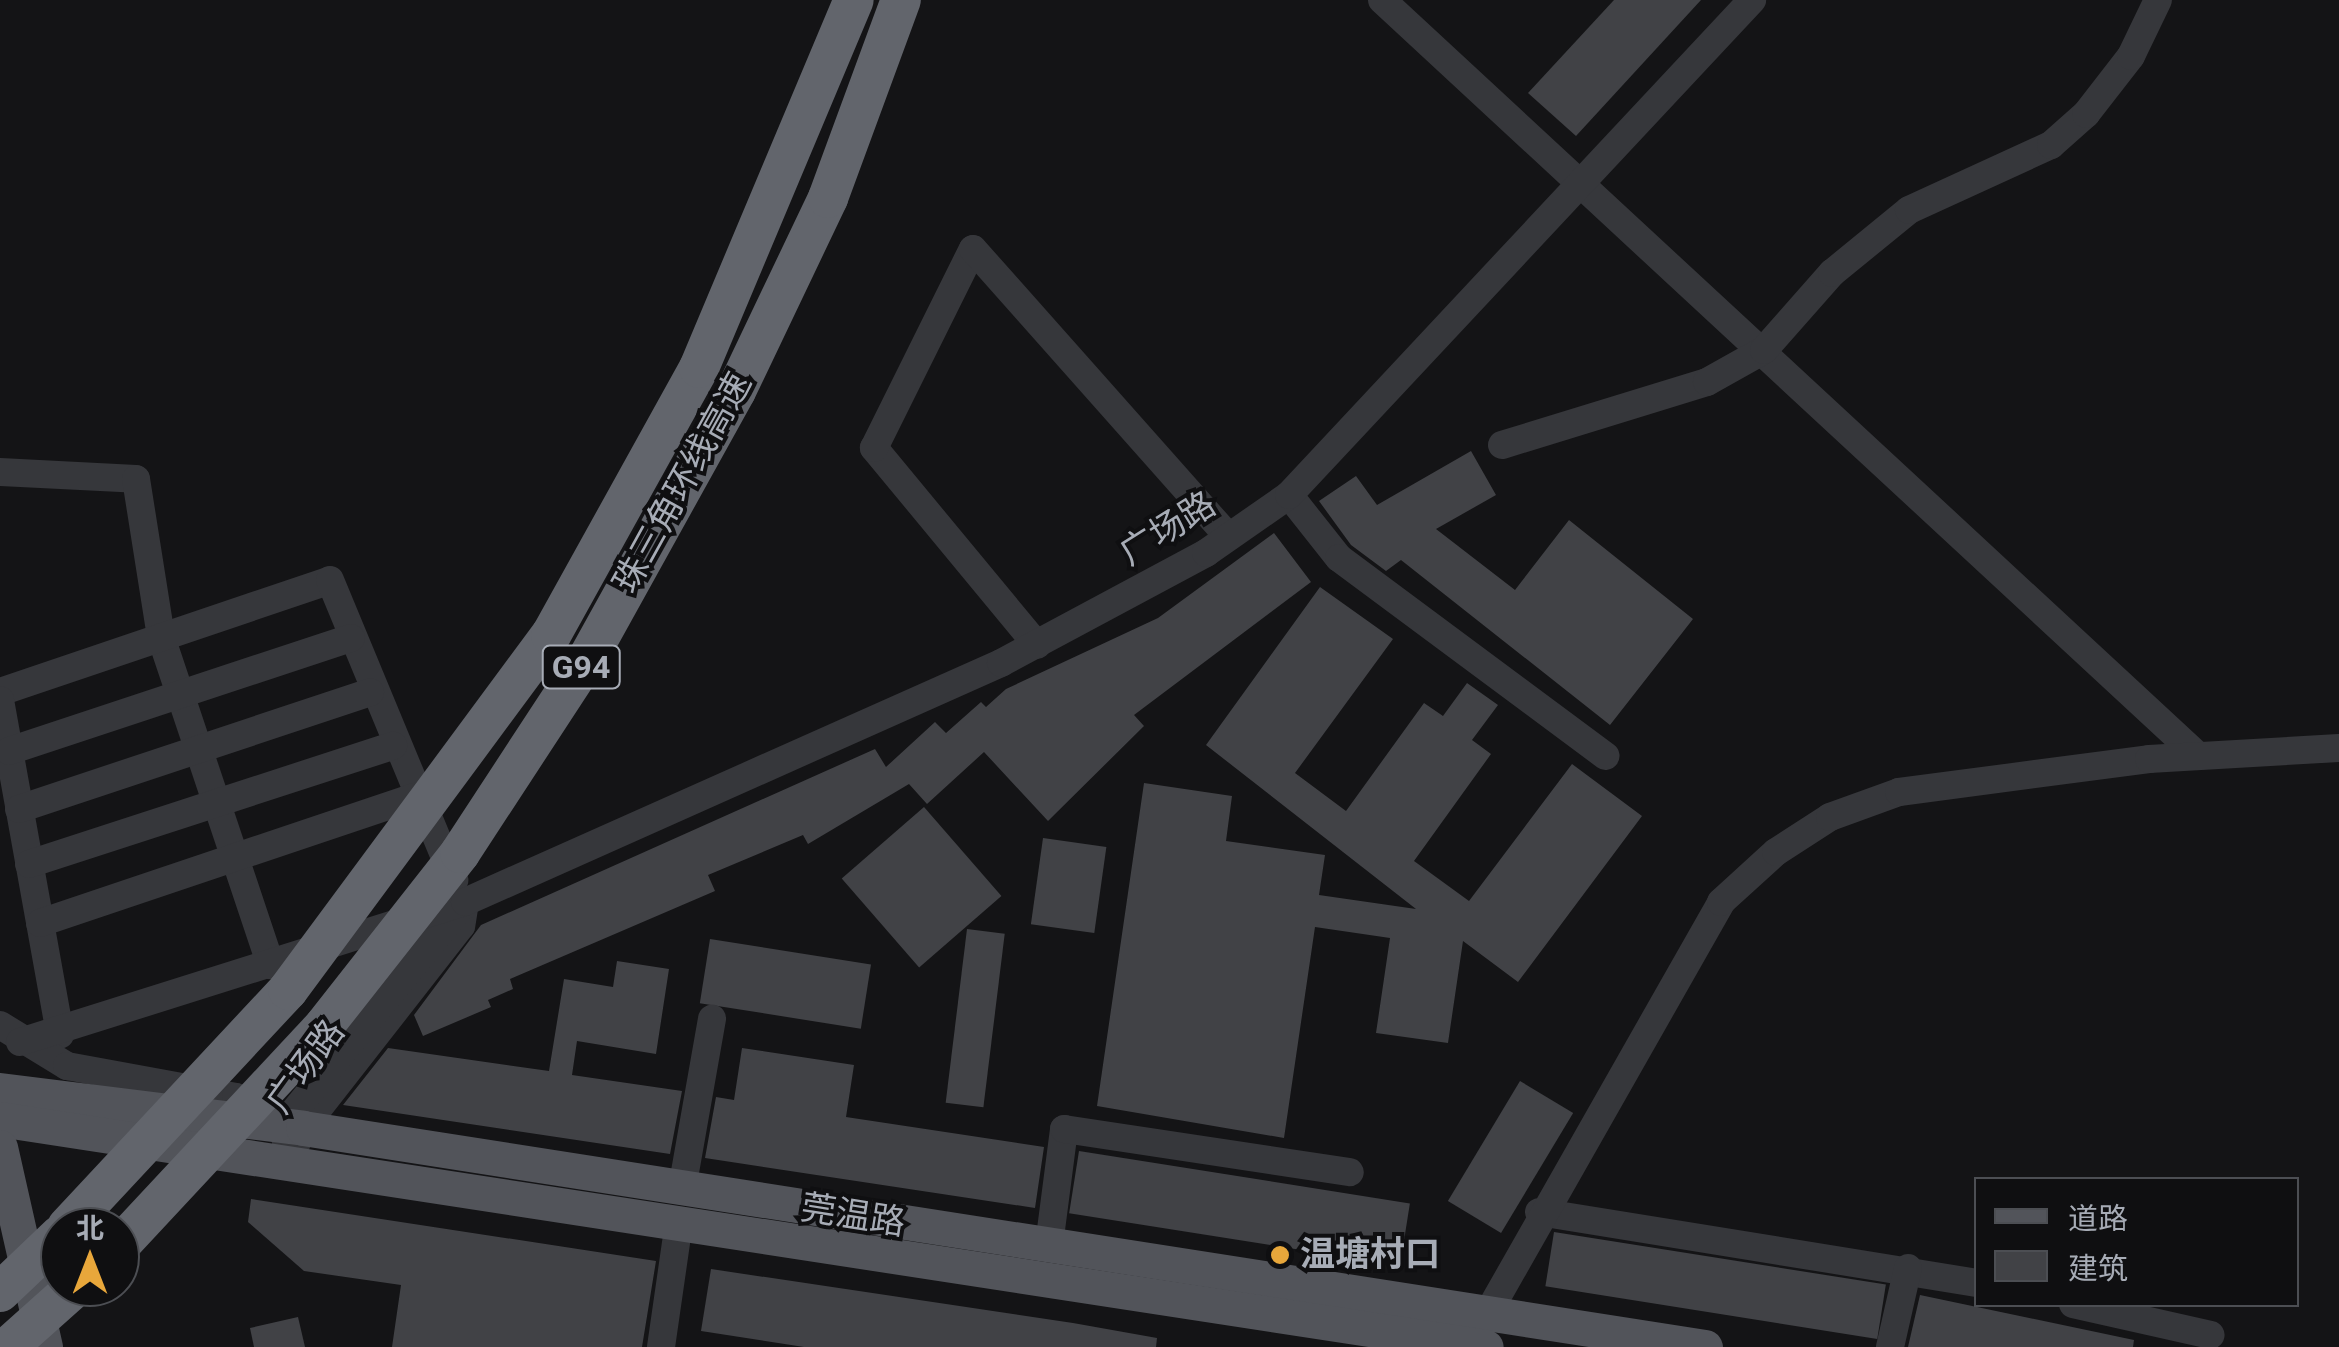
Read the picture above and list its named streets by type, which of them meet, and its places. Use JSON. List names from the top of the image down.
{
  "streets": {
    "highway": ["珠三角环线高速", "G94"],
    "main road": ["莞温路"],
    "street": ["广场路"]
  },
  "crossings": [
    ["广场路", "莞温路"]
  ],
  "places": ["温塘村口"],
  "legend": ["道路", "建筑"],
  "north": "top"
}
